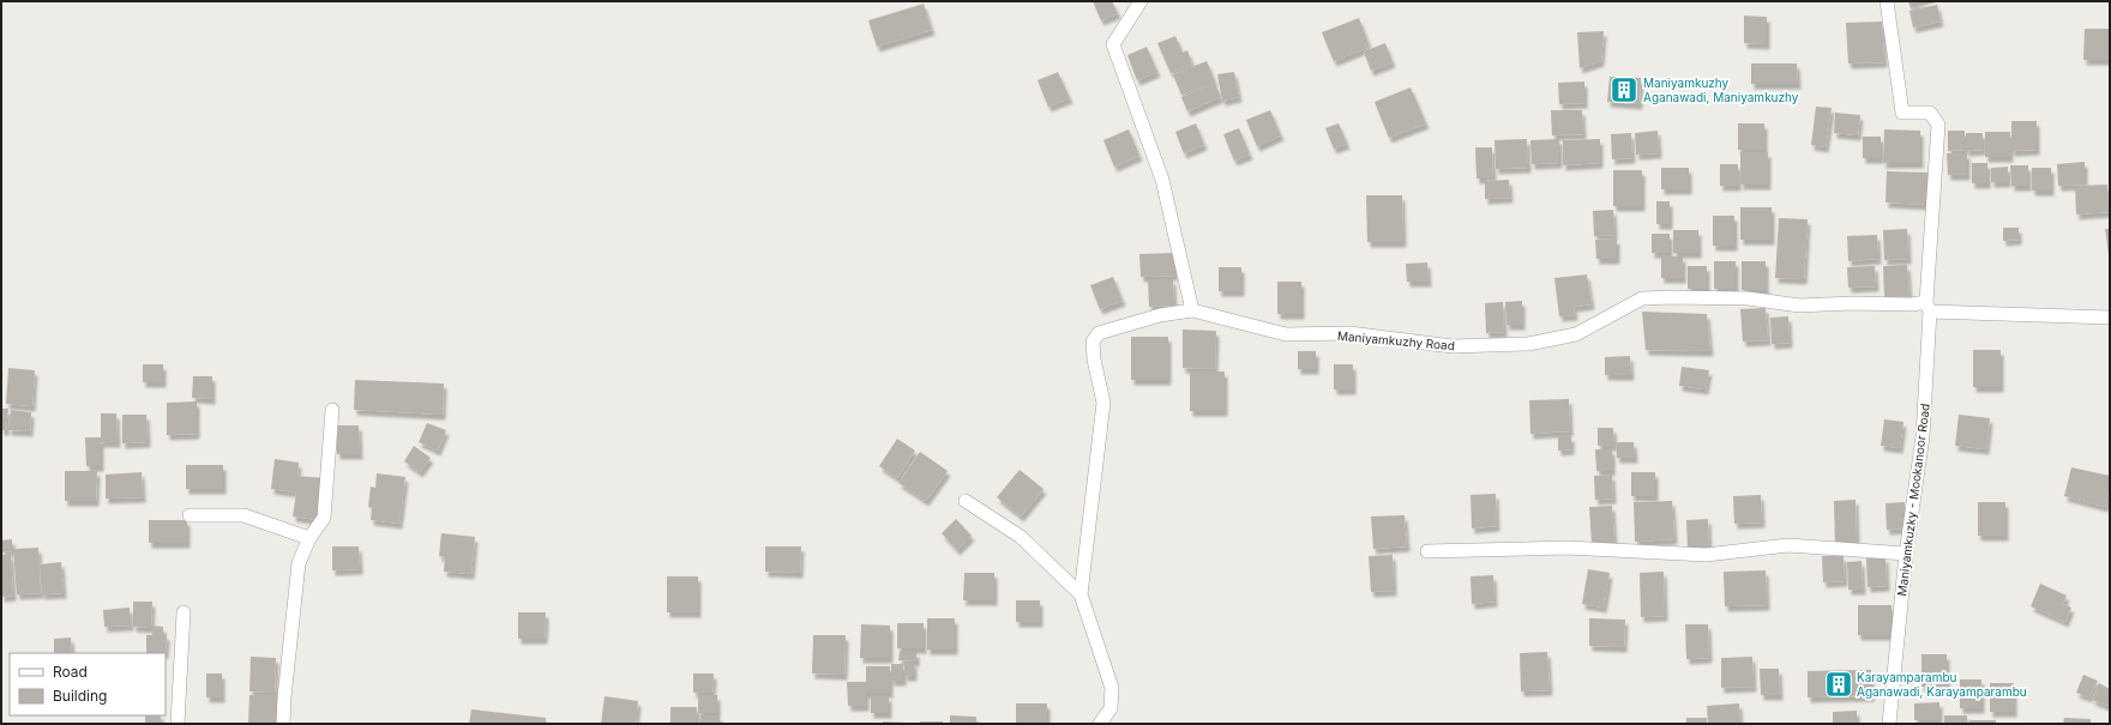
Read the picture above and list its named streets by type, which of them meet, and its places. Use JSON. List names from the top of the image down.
{
  "streets": {
    "street": ["Maniyamkuzhy Road", "Maniyamkuzky - Mookanoor Road"]
  },
  "crossings": [
    ["Maniyamkuzhy Road", "Maniyamkuzky - Mookanoor Road"]
  ],
  "places": {
    "building": ["Maniyamkuzhy Aganawadi, Maniyamkuzhy", "Karayamparambu Aganawadi, Karayamparambu"]
  },
  "legend": ["Road", "Building"]
}
